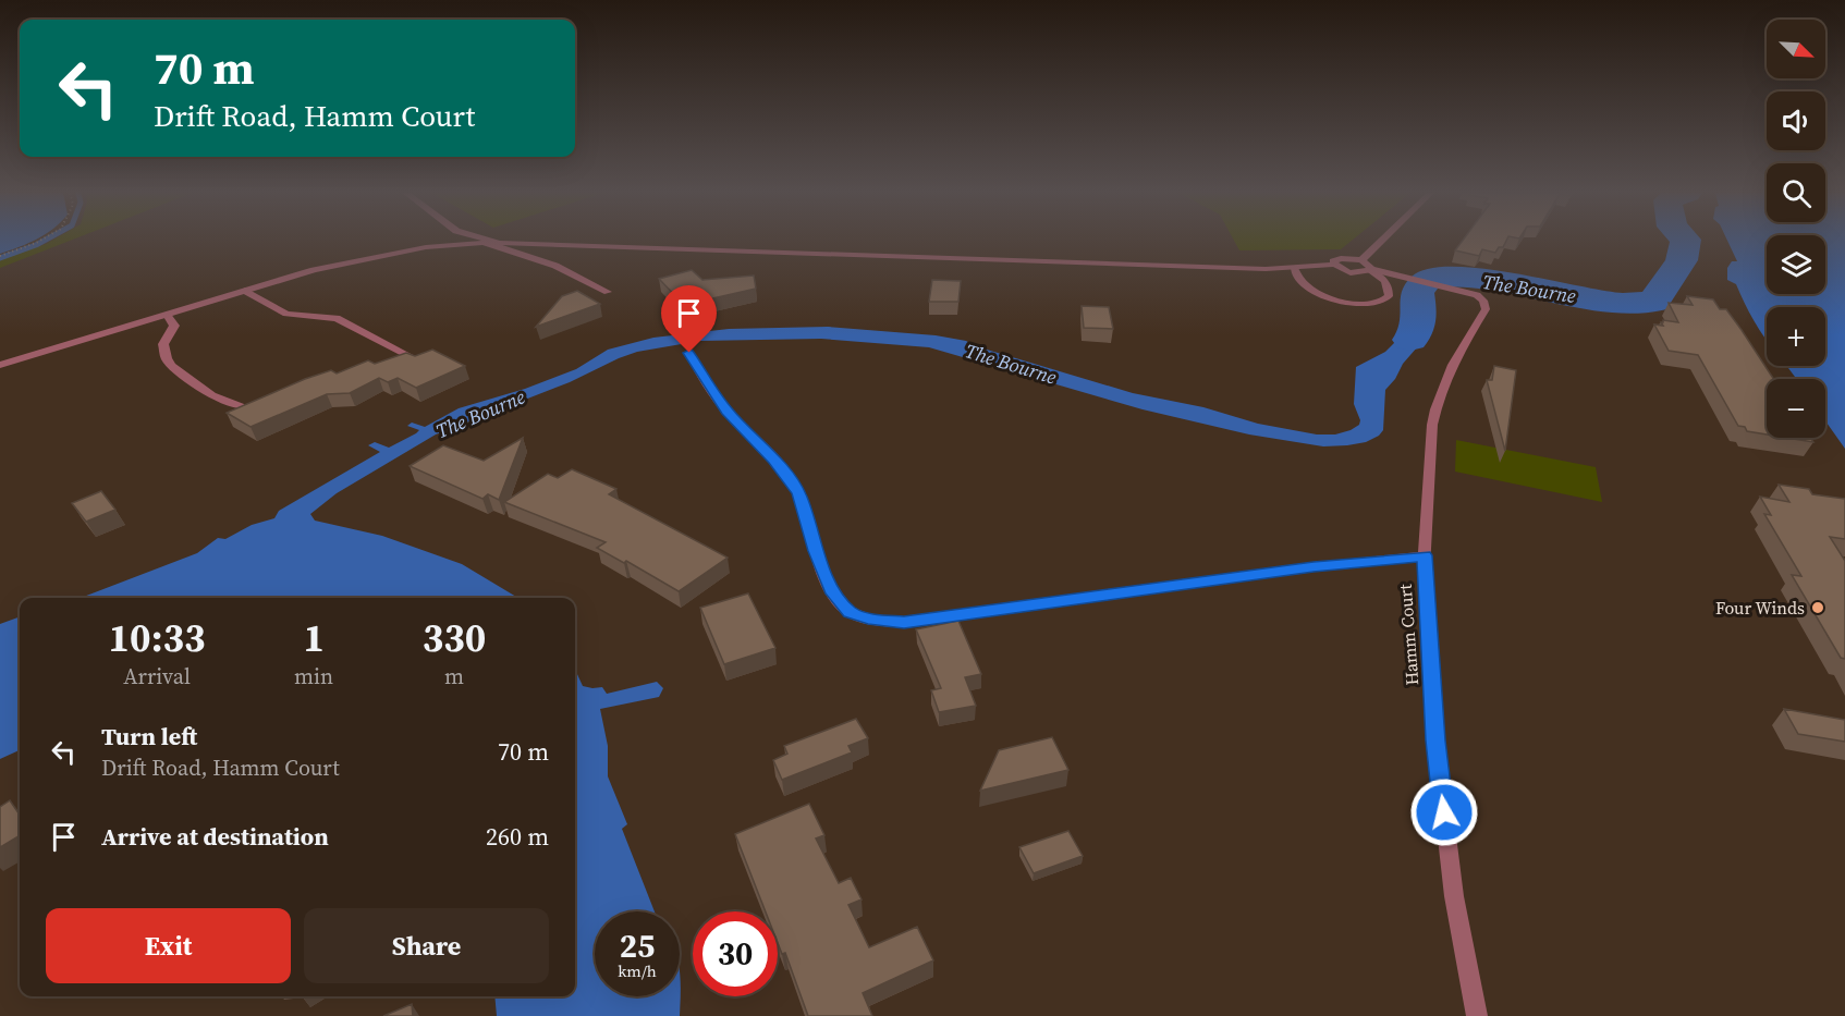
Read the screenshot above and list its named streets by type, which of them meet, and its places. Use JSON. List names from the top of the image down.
{
  "streets": {
    "street": ["Hamm Court"]
  },
  "water": ["The Bourne"],
  "places": ["Four Winds"],
  "north": "bottom right",
  "page": {
    "map_buttons": ["+", "−"],
    "turn": ["70 m", "Drift Road, Hamm Court"],
    "eta": [
      "10:33",
      "Arrival",
      "1",
      "min",
      "330",
      "m"
    ],
    "list": [
      {
        "name": "Turn left",
        "note": "Drift Road, Hamm Court",
        "value": "70 m"
      },
      {
        "name": "Arrive at destination",
        "value": "260 m"
      }
    ],
    "buttons": ["Exit", "Share"],
    "speed": "25 km/h",
    "limit": "30"
  }
}
